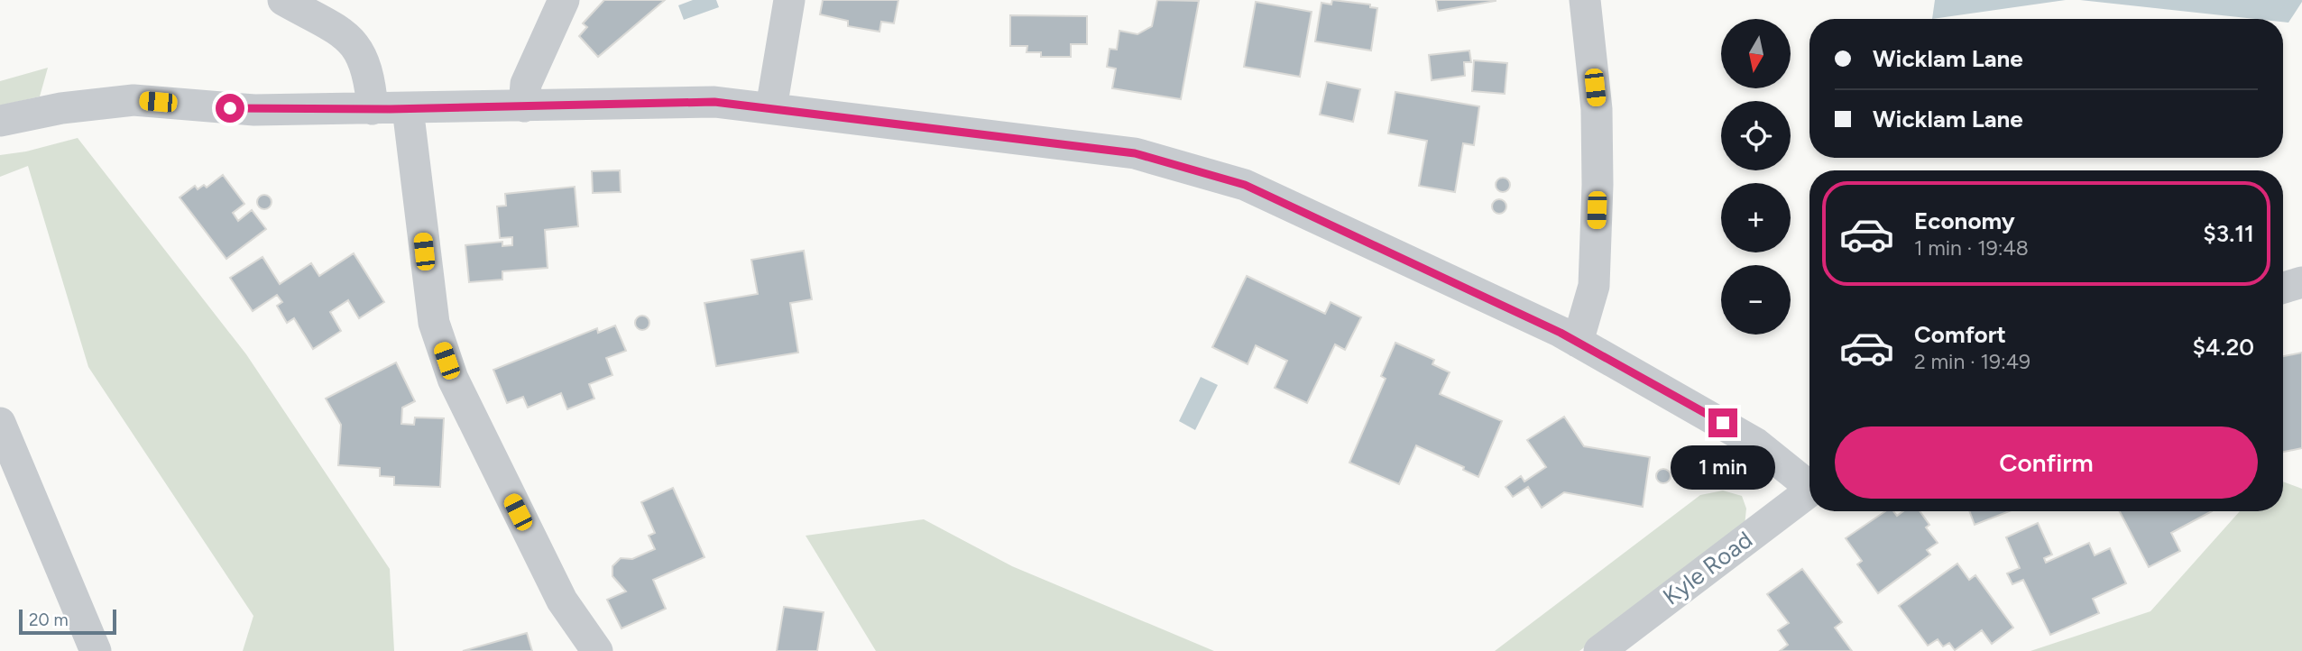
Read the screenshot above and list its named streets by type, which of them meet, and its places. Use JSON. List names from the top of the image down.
{
  "streets": {
    "street": ["Kyle Road"]
  },
  "scale_bar": "20 m",
  "north": "bottom",
  "page": {
    "map_buttons": ["+", "−"],
    "banner": ["Wicklam Lane", "Wicklam Lane"],
    "list": [
      {
        "name": "Economy",
        "note": "1 min · 19:48",
        "value": "$3.11"
      },
      {
        "name": "Comfort",
        "note": "2 min · 19:49",
        "value": "$4.20"
      }
    ],
    "buttons": "Confirm",
    "bubble": "1 min",
    "scale": "20 m"
  }
}
